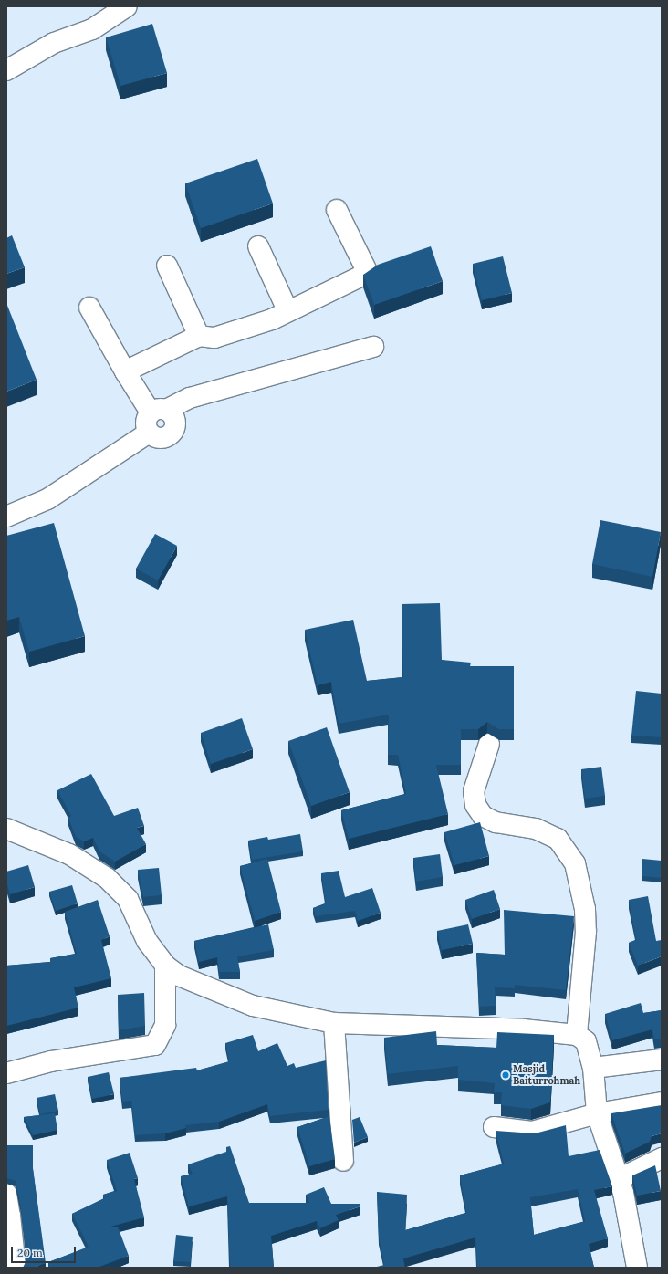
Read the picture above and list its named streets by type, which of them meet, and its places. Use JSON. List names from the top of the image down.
{
  "places": ["Masjid Baiturrohmah"],
  "scale_bar": "20 m"
}
